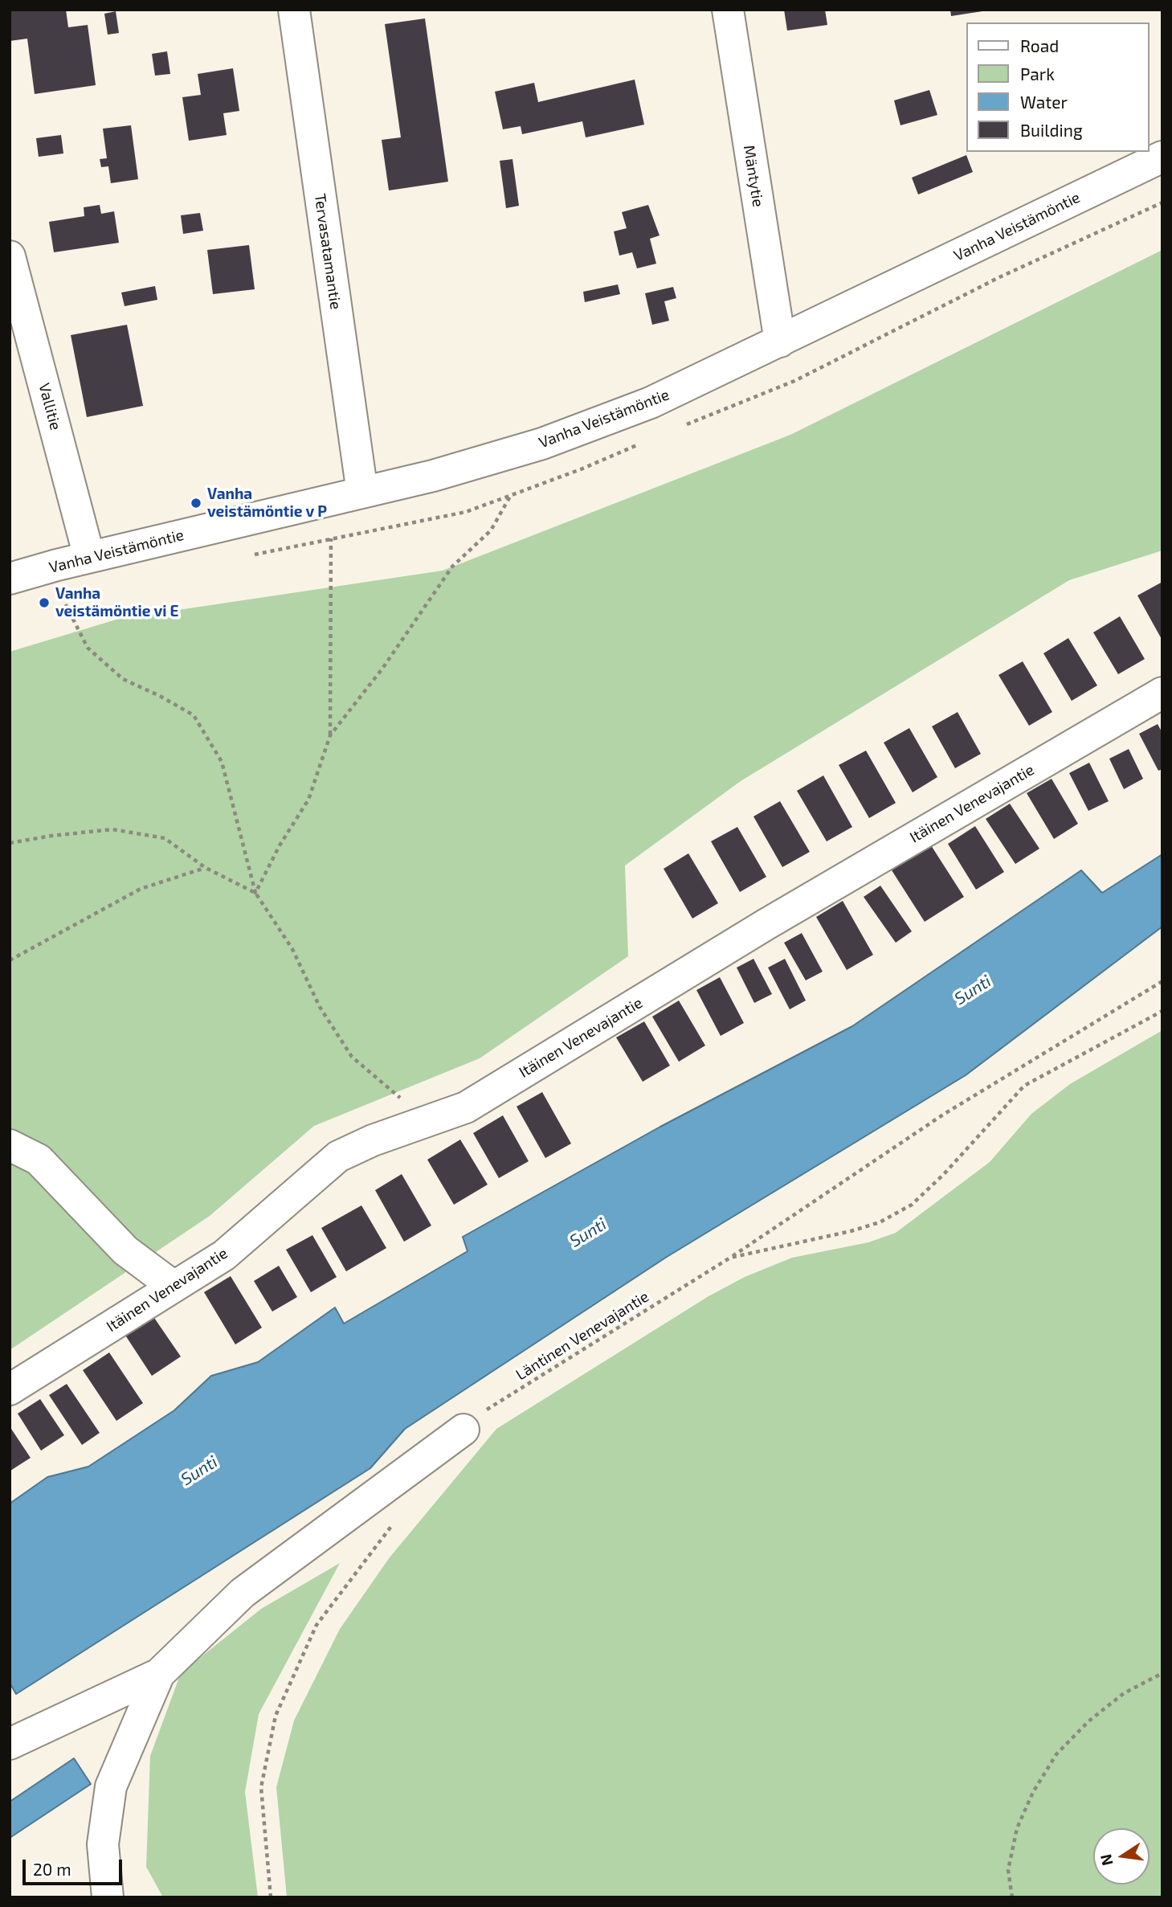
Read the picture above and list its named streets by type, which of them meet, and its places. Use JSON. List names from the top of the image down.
{
  "streets": {
    "street": [
      "Mäntytie",
      "Vanha Veistämöntie",
      "Tervasatamantie",
      "Vallitie",
      "Itäinen Venevajantie"
    ],
    "path": ["Läntinen Venevajantie"]
  },
  "crossings": [
    ["Mäntytie", "Vanha Veistämöntie"],
    ["Vanha Veistämöntie", "Tervasatamantie"],
    ["Vanha Veistämöntie", "Vallitie"]
  ],
  "water": ["Sunti"],
  "places": ["Vanha veistämöntie v P", "Vanha veistämöntie vi E"],
  "legend": [
    "Road",
    "Park",
    "Water",
    "Building"
  ],
  "scale_bar": "20 m",
  "north": "left"
}
